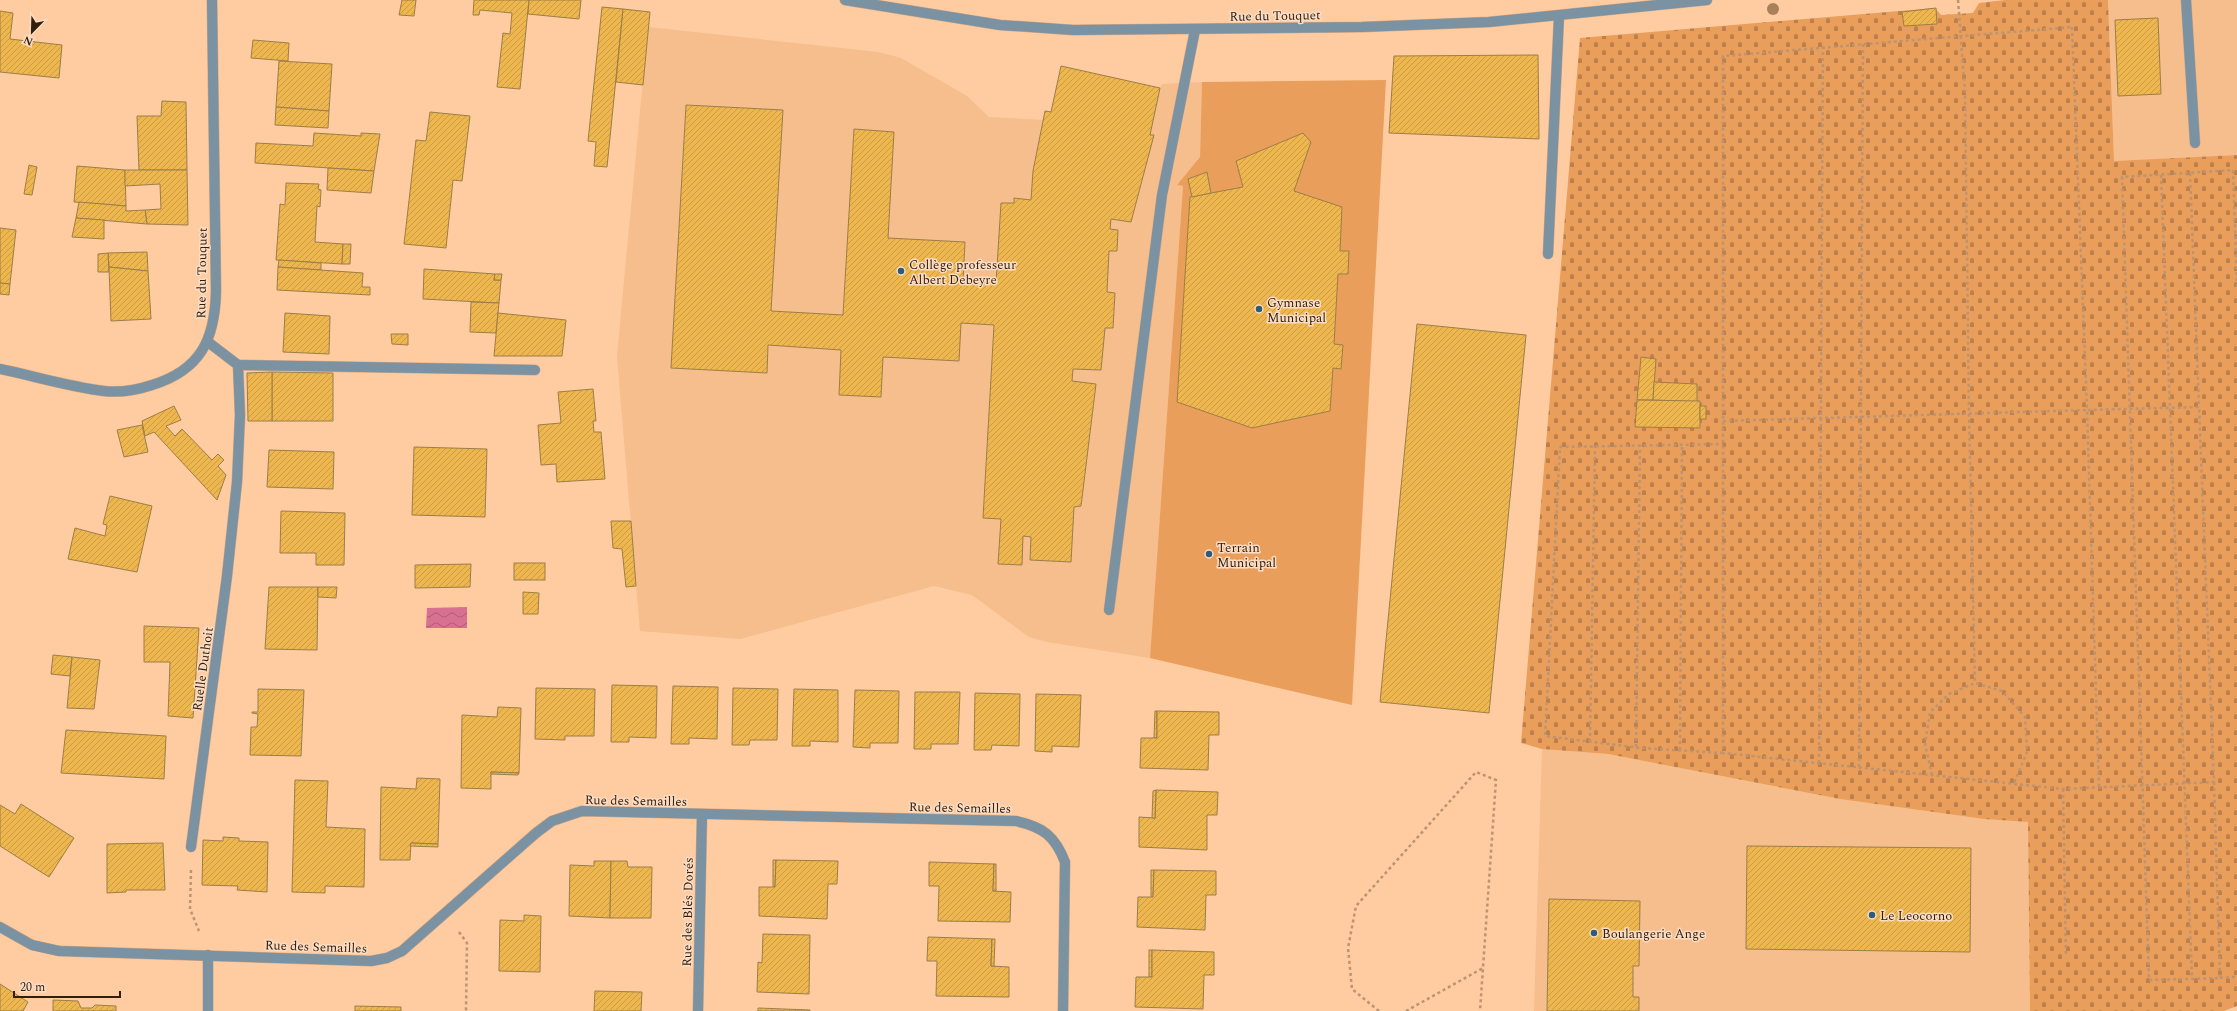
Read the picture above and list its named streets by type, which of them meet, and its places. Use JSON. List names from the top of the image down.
{
  "streets": {
    "street": [
      "Rue du Touquet",
      "Ruelle Duthoit",
      "Rue des Semailles",
      "Rue des Blés Dorés"
    ]
  },
  "crossings": [
    ["Rue des Semailles", "Rue des Blés Dorés"]
  ],
  "places": [
    "Collège professeur Albert Debeyre",
    "Gymnase Municipal",
    "Terrain Municipal",
    "Le Leocorno",
    "Boulangerie Ange"
  ],
  "scale_bar": "20 m",
  "north": "bottom left"
}
